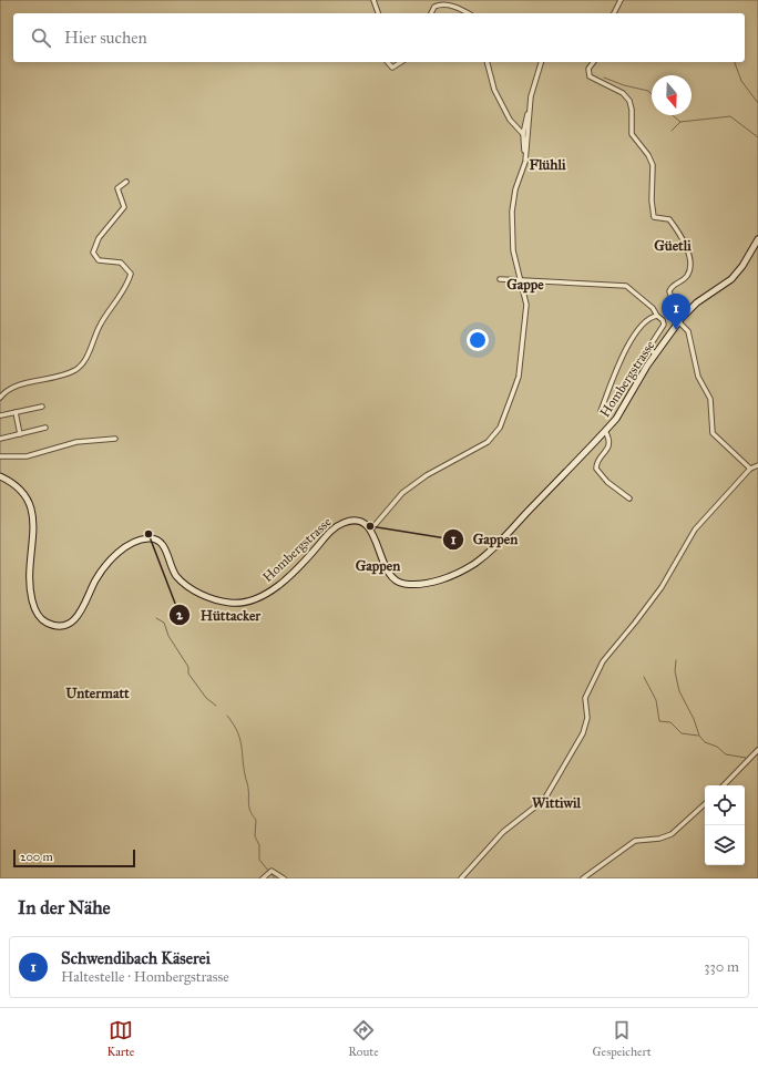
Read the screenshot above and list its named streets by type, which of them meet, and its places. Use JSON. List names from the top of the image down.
{
  "streets": {
    "street": ["Hombergstrasse"]
  },
  "districts": [
    "Flühli",
    "Güetli",
    "Gappe",
    "Gappen",
    "Untermatt",
    "Wittiwil"
  ],
  "places": ["Gappen", "Hüttacker"],
  "scale_bar": "200 m",
  "north": "bottom",
  "page": {
    "search": "Hier suchen",
    "pins": "1",
    "scale": "200 m",
    "heading": "In der Nähe",
    "list": [
      {
        "mark": "1",
        "name": "Schwendibach Käserei",
        "note": "Haltestelle · Hombergstrasse",
        "value": "330 m"
      }
    ],
    "nav": ["Karte", "Route", "Gespeichert"]
  }
}
